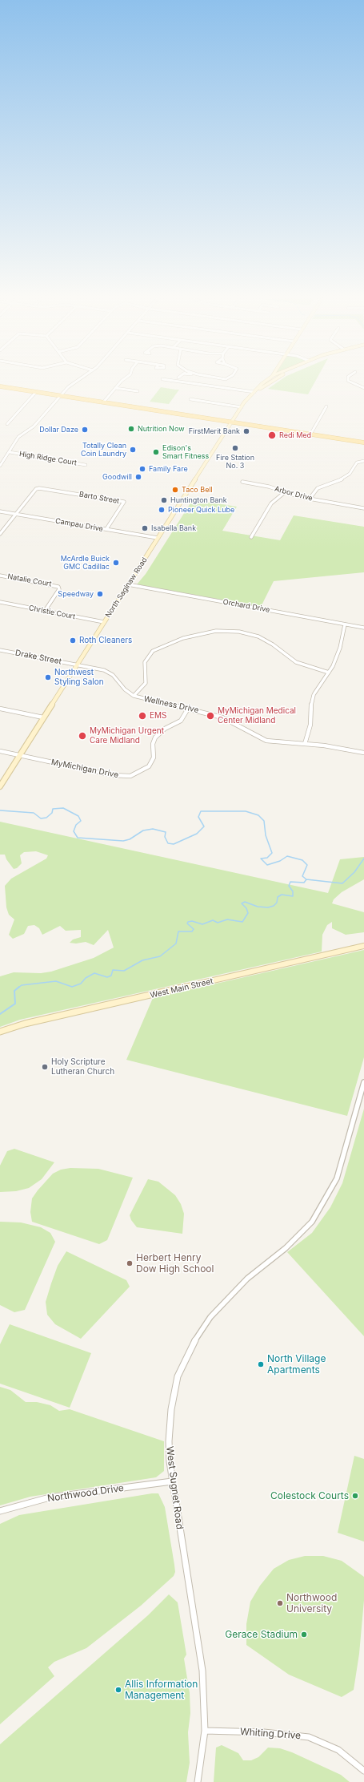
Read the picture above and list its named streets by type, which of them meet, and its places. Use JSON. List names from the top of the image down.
{
  "streets": {
    "main road": ["North Saginaw Road", "West Main Street"],
    "street": [
      "High Ridge Court",
      "Arbor Drive",
      "Barto Street",
      "Campau Drive",
      "Natalie Court",
      "Orchard Drive",
      "Christie Court",
      "Drake Street",
      "Wellness Drive",
      "MyMichigan Drive",
      "West Sugnet Road",
      "Northwood Drive",
      "Whiting Drive"
    ]
  },
  "crossings": [
    ["Barto Street", "Campau Drive"],
    ["Campau Drive", "North Saginaw Road"],
    ["Natalie Court", "Christie Court"],
    ["North Saginaw Road", "Orchard Drive"],
    ["North Saginaw Road", "Christie Court"],
    ["North Saginaw Road", "Drake Street"],
    ["North Saginaw Road", "Wellness Drive"],
    ["North Saginaw Road", "MyMichigan Drive"],
    ["Drake Street", "Wellness Drive"],
    ["Wellness Drive", "MyMichigan Drive"],
    ["West Sugnet Road", "Northwood Drive"],
    ["West Sugnet Road", "Whiting Drive"]
  ],
  "places": [
    "Nutrition Now",
    "Dollar Daze",
    "FirstMerit Bank",
    "Redi Med",
    "Fire Station No. 3",
    "Totally Clean Coin Laundry",
    "Edison's Smart Fitness",
    "Family Fare",
    "Goodwill",
    "Taco Bell",
    "Huntington Bank",
    "Pioneer Quick Lube",
    "Isabella Bank",
    "McArdle Buick GMC Cadillac",
    "Speedway",
    "Roth Cleaners",
    "Northwest Styling Salon",
    "EMS",
    "MyMichigan Medical Center Midland",
    "MyMichigan Urgent Care Midland",
    "Holy Scripture Lutheran Church",
    "Herbert Henry Dow High School",
    "North Village Apartments",
    "Colestock Courts",
    "Northwood University",
    "Gerace Stadium",
    "Allis Information Management"
  ]
}
